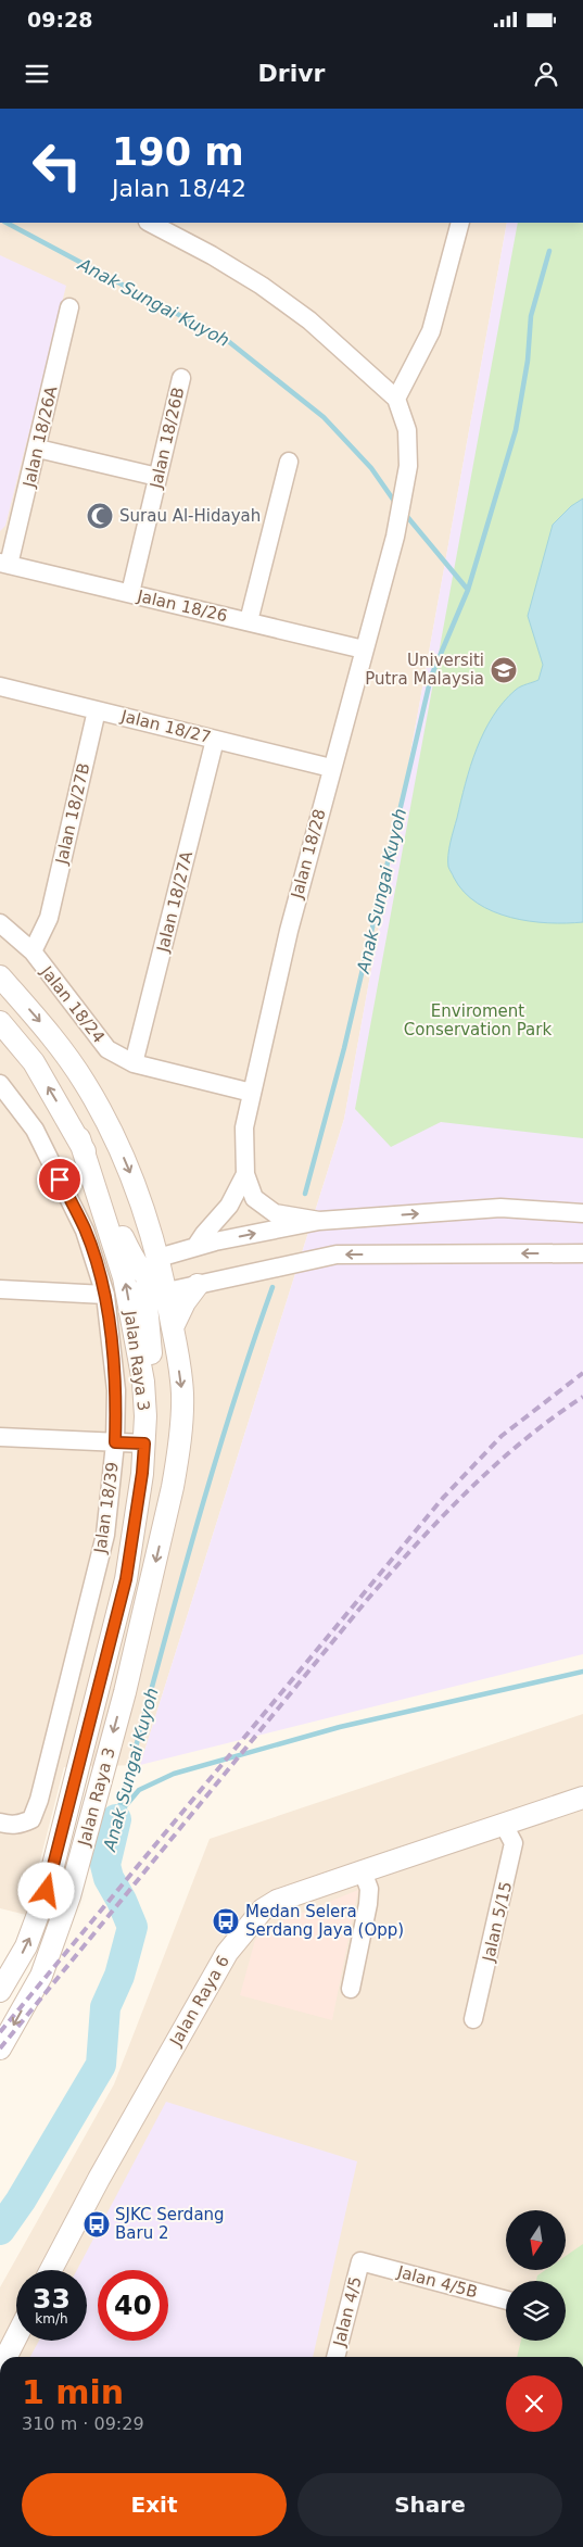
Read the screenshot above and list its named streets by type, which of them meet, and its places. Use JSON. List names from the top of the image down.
{
  "streets": {
    "street": [
      "Jalan 18/26A",
      "Jalan 18/26B",
      "Jalan 18/26",
      "Jalan 18/27",
      "Jalan 18/27B",
      "Jalan 18/28",
      "Jalan 18/27A",
      "Jalan 18/24",
      "Jalan Raya 3",
      "Jalan 18/39",
      "Jalan 5/15",
      "Jalan Raya 6",
      "Jalan 4/5B",
      "Jalan 4/5"
    ]
  },
  "crossings": [
    ["Jalan 18/26A", "Jalan 18/26"],
    ["Jalan 18/26B", "Jalan 18/26"],
    ["Jalan 18/26", "Jalan 18/28"],
    ["Jalan 18/27", "Jalan 18/27B"],
    ["Jalan 18/27", "Jalan 18/28"],
    ["Jalan 18/27", "Jalan 18/27A"],
    ["Jalan 18/27B", "Jalan 18/24"],
    ["Jalan 18/28", "Jalan 18/24"],
    ["Jalan 18/27A", "Jalan 18/24"],
    ["Jalan 5/15", "Jalan Raya 6"],
    ["Jalan 4/5B", "Jalan 4/5"]
  ],
  "water": ["Anak Sungai Kuyoh"],
  "parks": ["Enviroment Conservation Park"],
  "places": {
    "mosque": ["Surau Al-Hidayah"],
    "school or university": ["Universiti Putra Malaysia"],
    "bus stop": ["Medan Selera Serdang Jaya (Opp)", "SJKC Serdang Baru 2"]
  },
  "north": "bottom",
  "page": {
    "status": "09:28",
    "header": "Drivr",
    "turn": ["190 m", "Jalan 18/42"],
    "speed": "33 km/h",
    "limit": "40",
    "heading": ["1 min", "310 m · 09:29"],
    "buttons": ["Exit", "Share"]
  }
}
